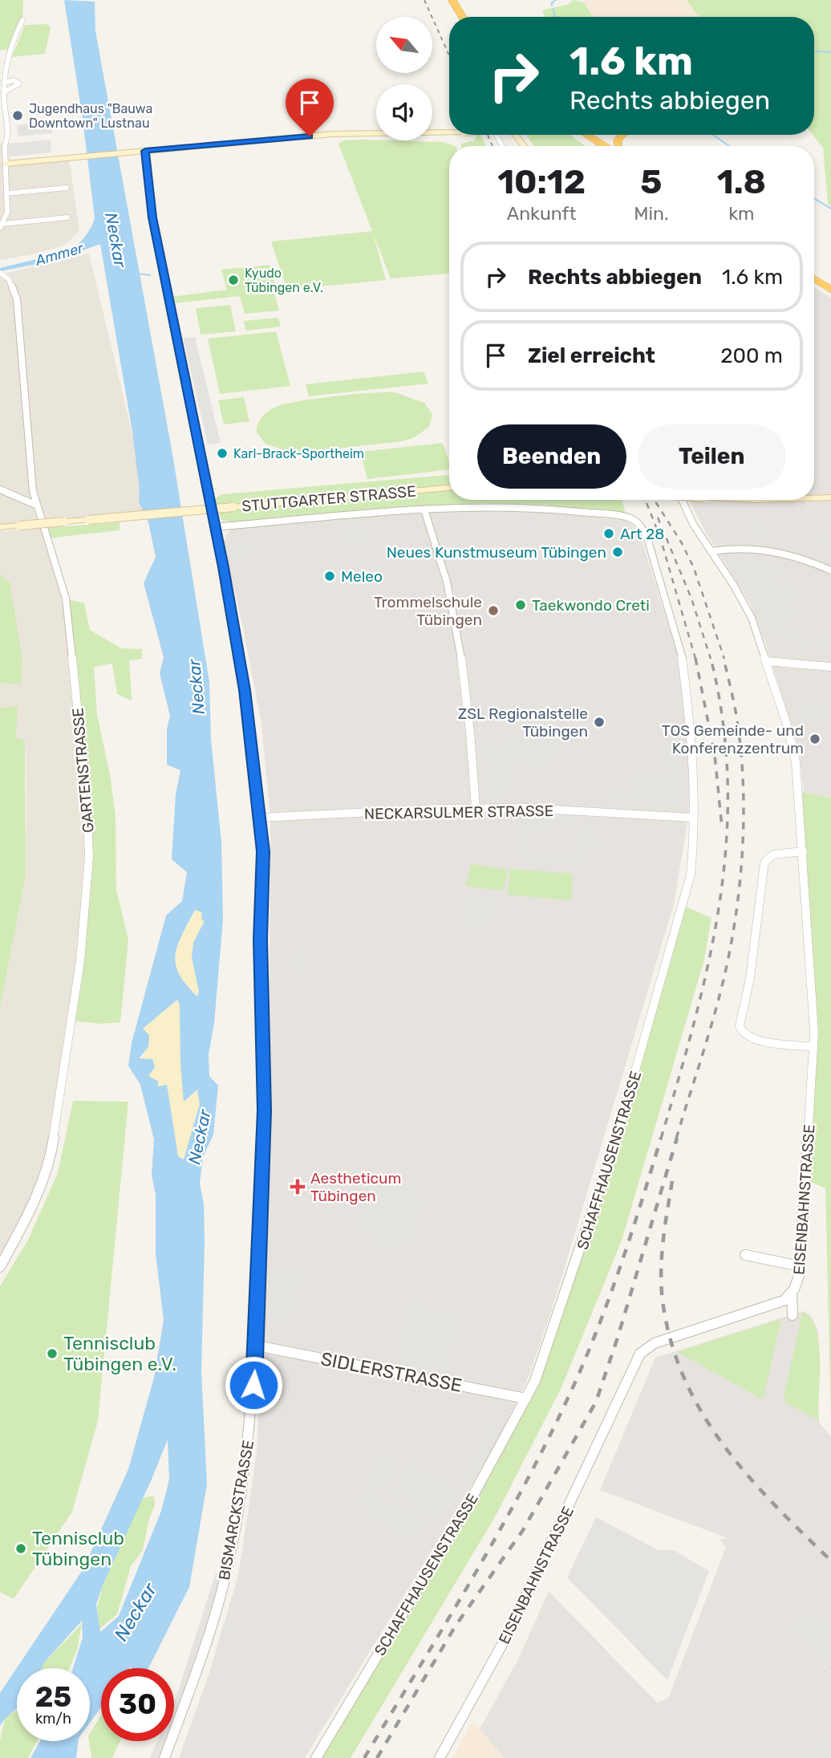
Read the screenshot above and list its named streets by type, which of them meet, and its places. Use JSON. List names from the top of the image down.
{
  "streets": {
    "street": [
      "STUTTGARTER STRASSE",
      "GARTENSTRASSE",
      "NECKARSULMER STRASSE",
      "SCHAFFHAUSENSTRASSE",
      "EISENBAHNSTRASSE",
      "SIDLERSTRASSE",
      "BISMARCKSTRASSE"
    ]
  },
  "crossings": [
    ["NECKARSULMER STRASSE", "SCHAFFHAUSENSTRASSE"],
    ["NECKARSULMER STRASSE", "BISMARCKSTRASSE"],
    ["SCHAFFHAUSENSTRASSE", "SIDLERSTRASSE"],
    ["SIDLERSTRASSE", "BISMARCKSTRASSE"]
  ],
  "water": ["Neckar", "Ammer"],
  "places": {
    "other": [
      "Jugendhaus \"Bauwa Downtown\" Lustnau",
      "Kyudo Tübingen e.V.",
      "Karl-Brack-Sportheim",
      "Art 28",
      "Neues Kunstmuseum Tübingen",
      "Meleo",
      "Taekwondo Creti",
      "Trommelschule Tübingen",
      "ZSL Regionalstelle Tübingen",
      "TOS Gemeinde- und Konferenzzentrum",
      "Tennisclub Tübingen e.V.",
      "Tennisclub Tübingen"
    ],
    "health": ["Aestheticum Tübingen"]
  },
  "north": "top left",
  "page": {
    "turn": ["1.6 km", "Rechts abbiegen"],
    "eta": [
      "10:12",
      "Ankunft",
      "5",
      "Min.",
      "1.8",
      "km"
    ],
    "list": [
      {
        "name": "Rechts abbiegen",
        "value": "1.6 km"
      },
      {
        "name": "Ziel erreicht",
        "value": "200 m"
      }
    ],
    "buttons": ["Beenden", "Teilen"],
    "speed": "25 km/h",
    "limit": "30"
  }
}
